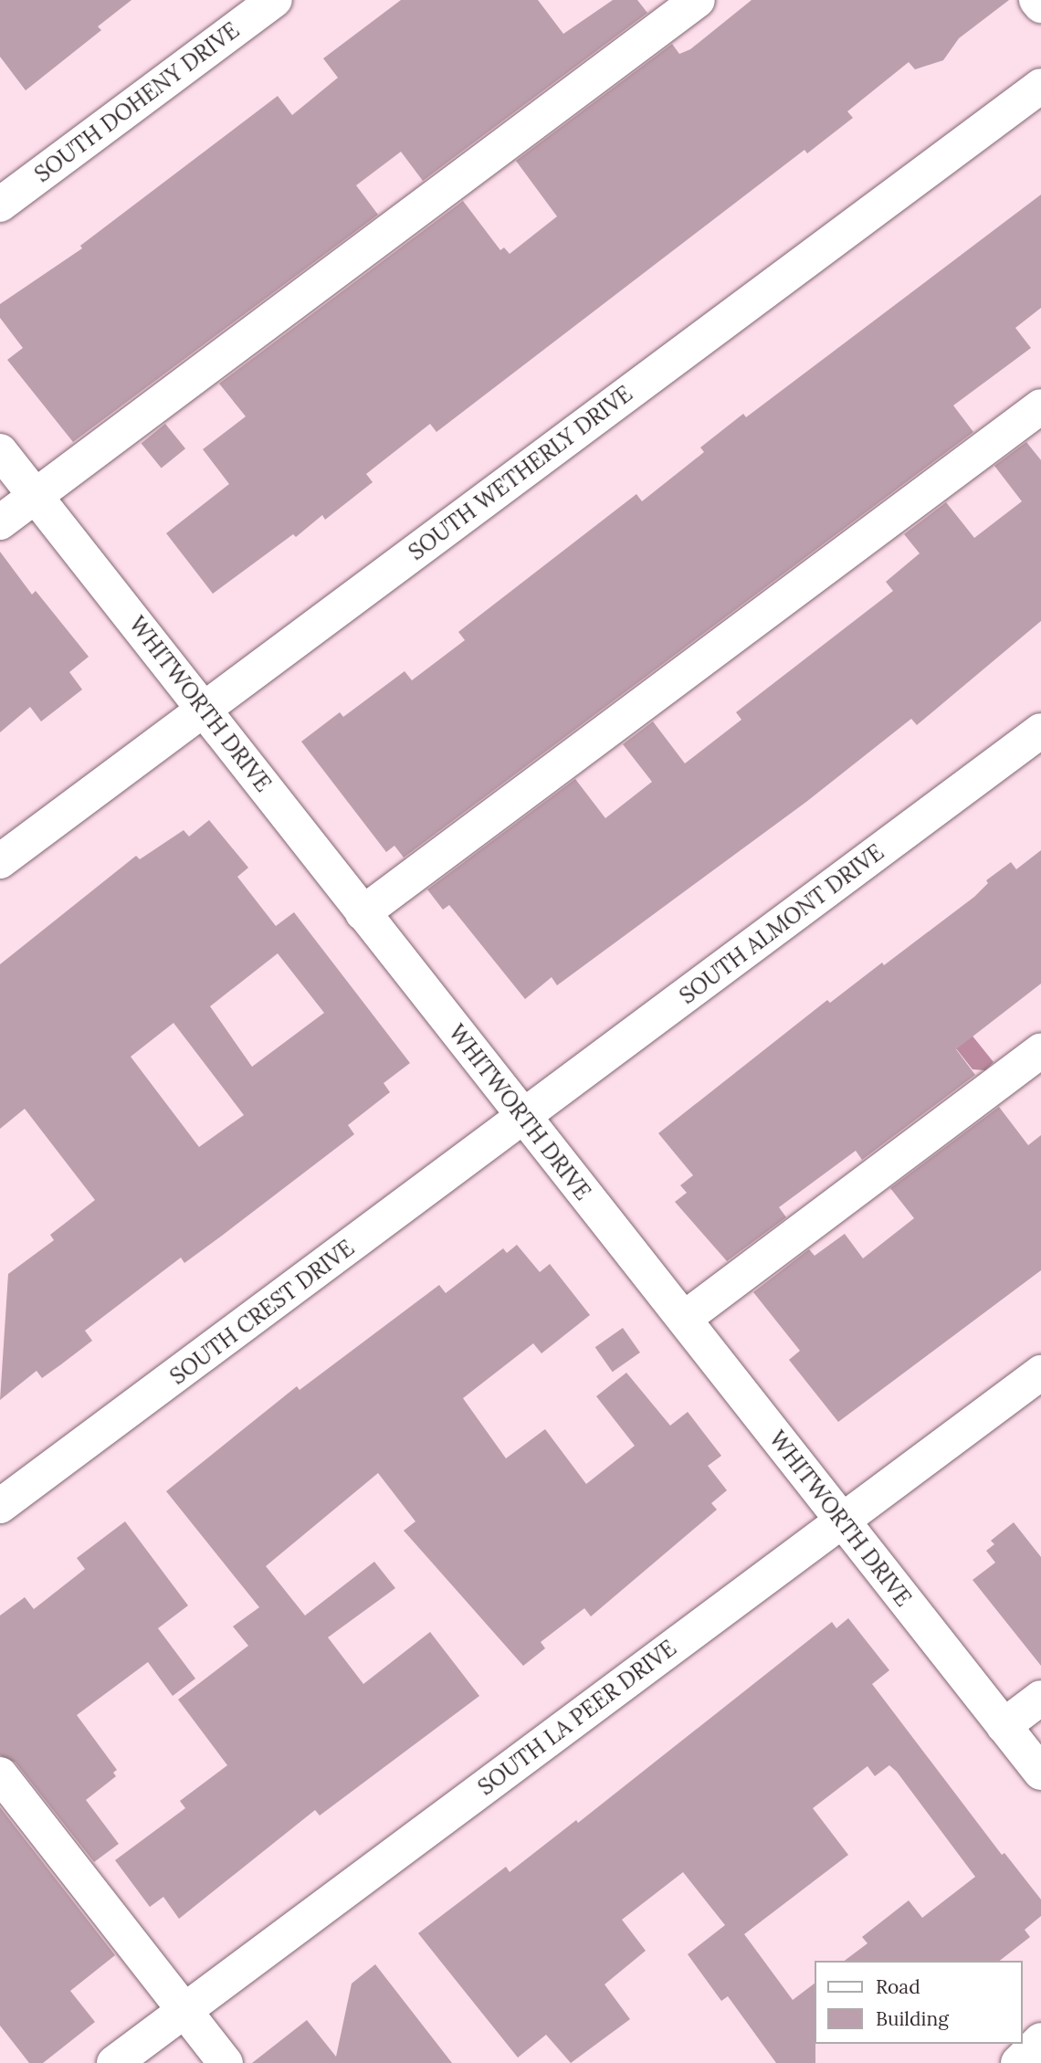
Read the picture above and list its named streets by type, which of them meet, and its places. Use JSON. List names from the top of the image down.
{
  "streets": {
    "street": [
      "SOUTH DOHENY DRIVE",
      "SOUTH WETHERLY DRIVE",
      "WHITWORTH DRIVE",
      "SOUTH ALMONT DRIVE",
      "SOUTH CREST DRIVE",
      "SOUTH LA PEER DRIVE"
    ]
  },
  "crossings": [
    ["SOUTH WETHERLY DRIVE", "WHITWORTH DRIVE"],
    ["WHITWORTH DRIVE", "SOUTH ALMONT DRIVE"],
    ["WHITWORTH DRIVE", "SOUTH CREST DRIVE"],
    ["WHITWORTH DRIVE", "SOUTH LA PEER DRIVE"],
    ["SOUTH ALMONT DRIVE", "SOUTH CREST DRIVE"]
  ],
  "legend": ["Road", "Building"]
}
